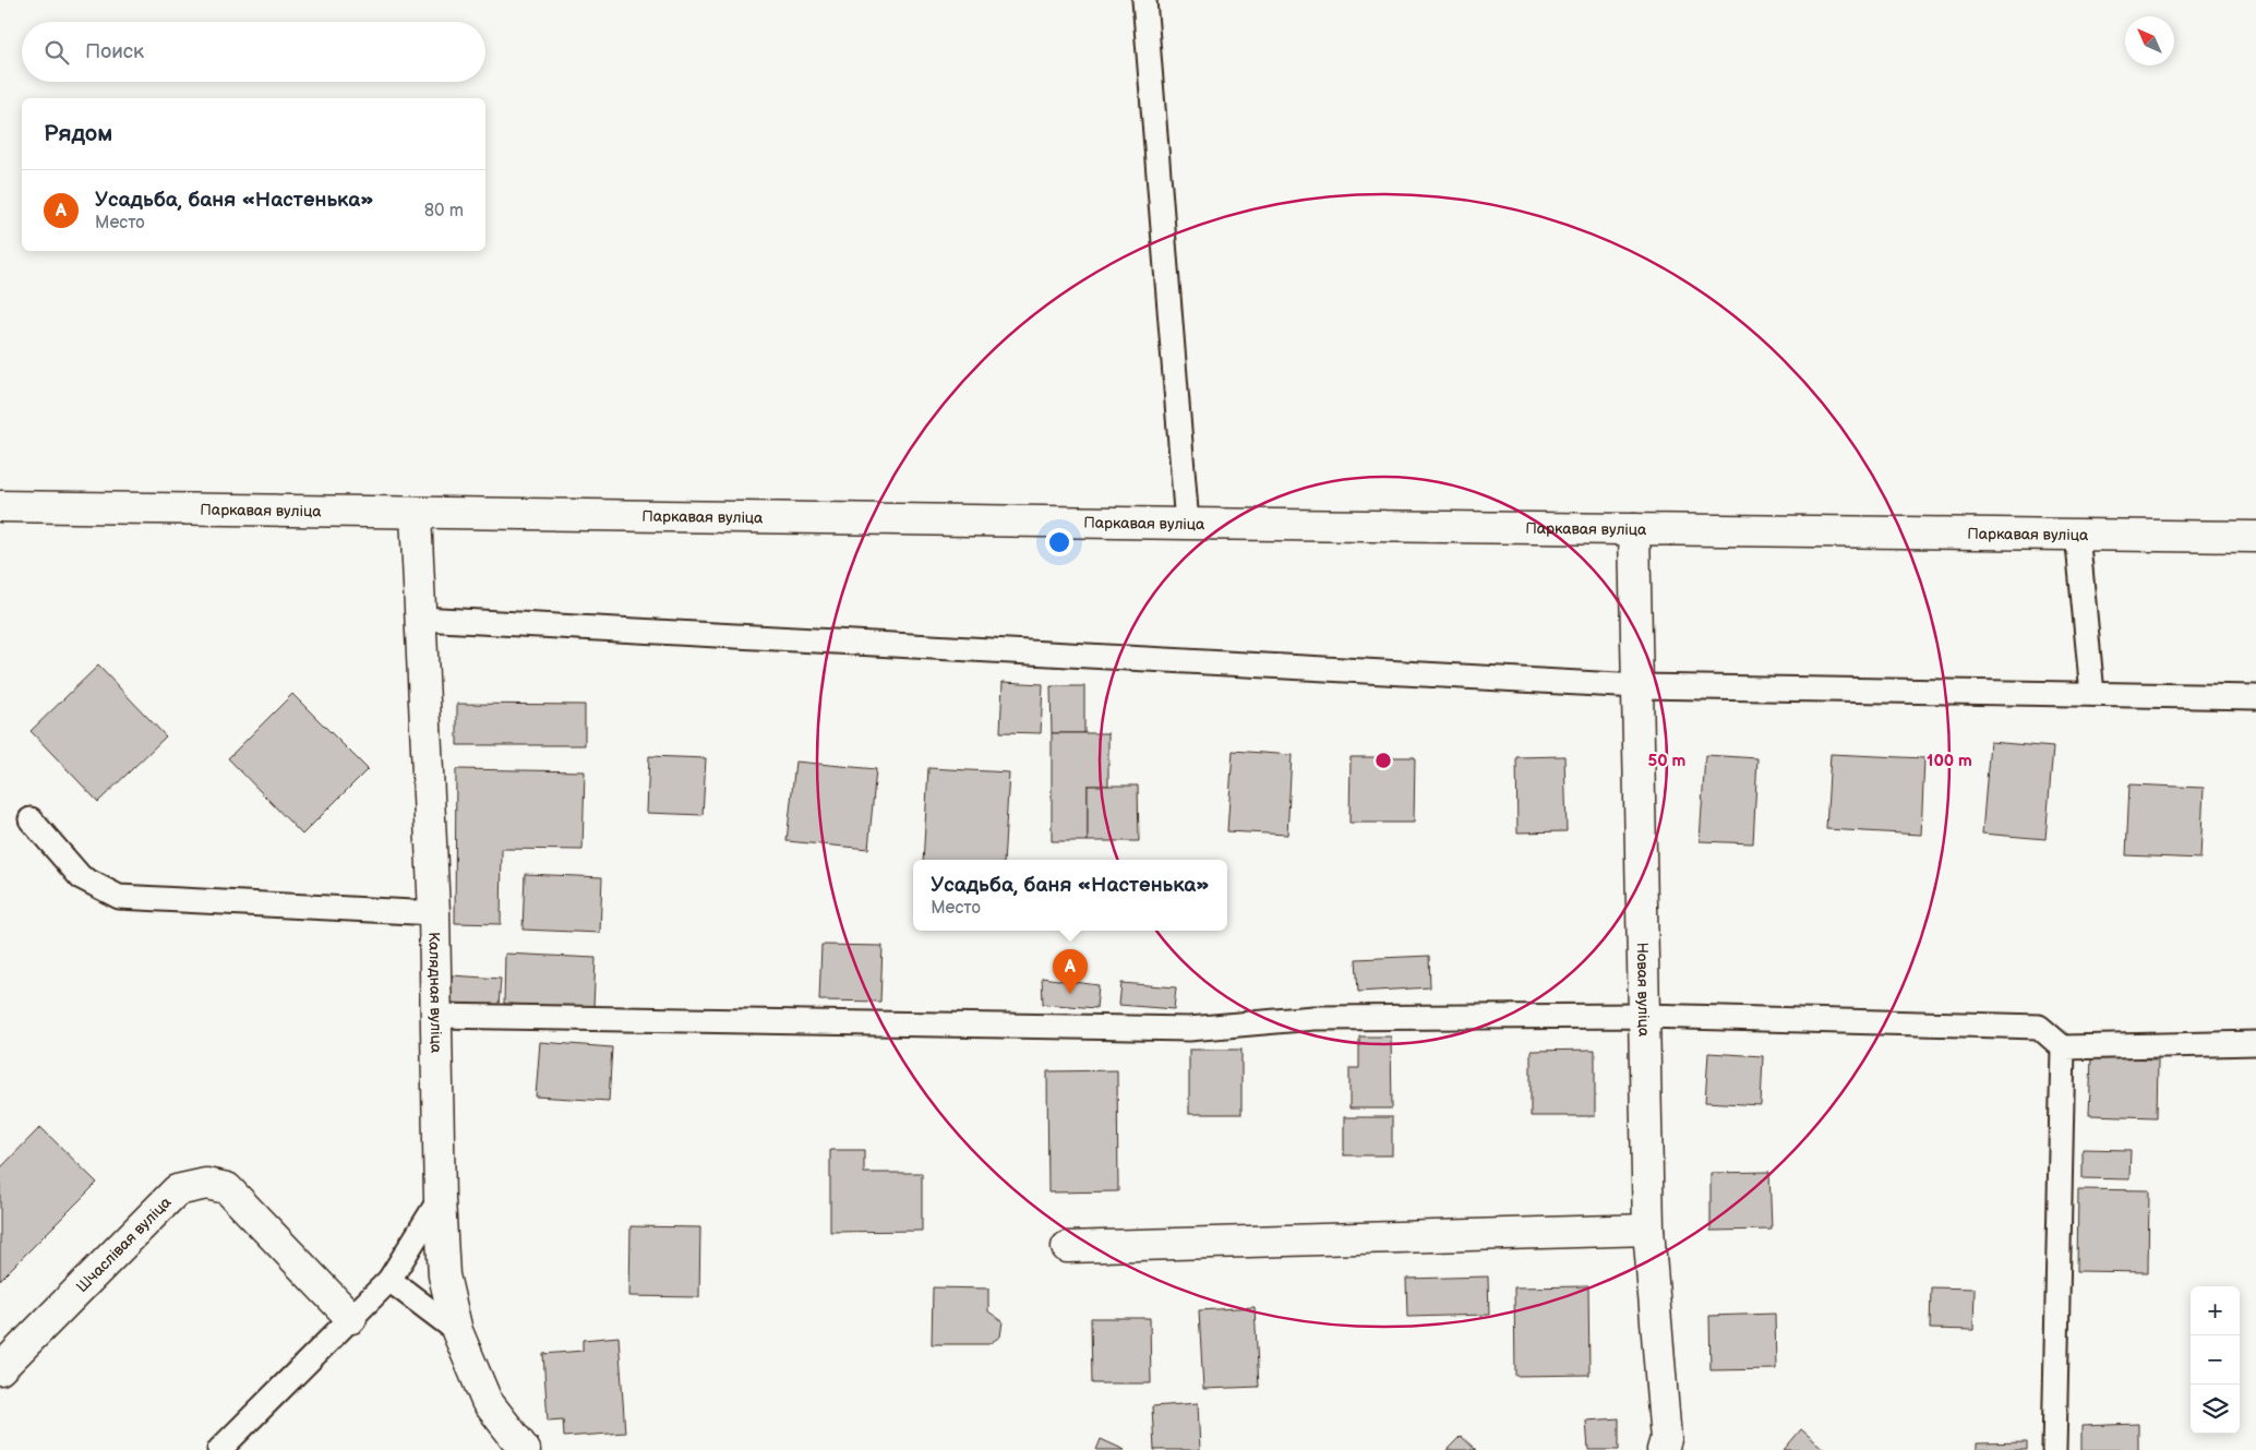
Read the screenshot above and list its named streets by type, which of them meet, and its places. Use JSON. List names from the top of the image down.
{
  "streets": {
    "street": [
      "Паркавая вуліца",
      "Новая вуліца",
      "Калядная вуліца",
      "Шчаслівая вуліца"
    ]
  },
  "crossings": [
    ["Паркавая вуліца", "Новая вуліца"],
    ["Паркавая вуліца", "Калядная вуліца"]
  ],
  "north": "top left",
  "page": {
    "search": "Поиск",
    "heading": "Рядом",
    "list": [
      {
        "mark": "A",
        "name": "Усадьба, баня «Настенька»",
        "note": "Место",
        "value": "80 m"
      }
    ],
    "popup": ["Усадьба, баня «Настенька»", "Место"],
    "pins": "A",
    "map_buttons": ["+", "−"]
  },
  "rings": ["50 m", "100 m"]
}
